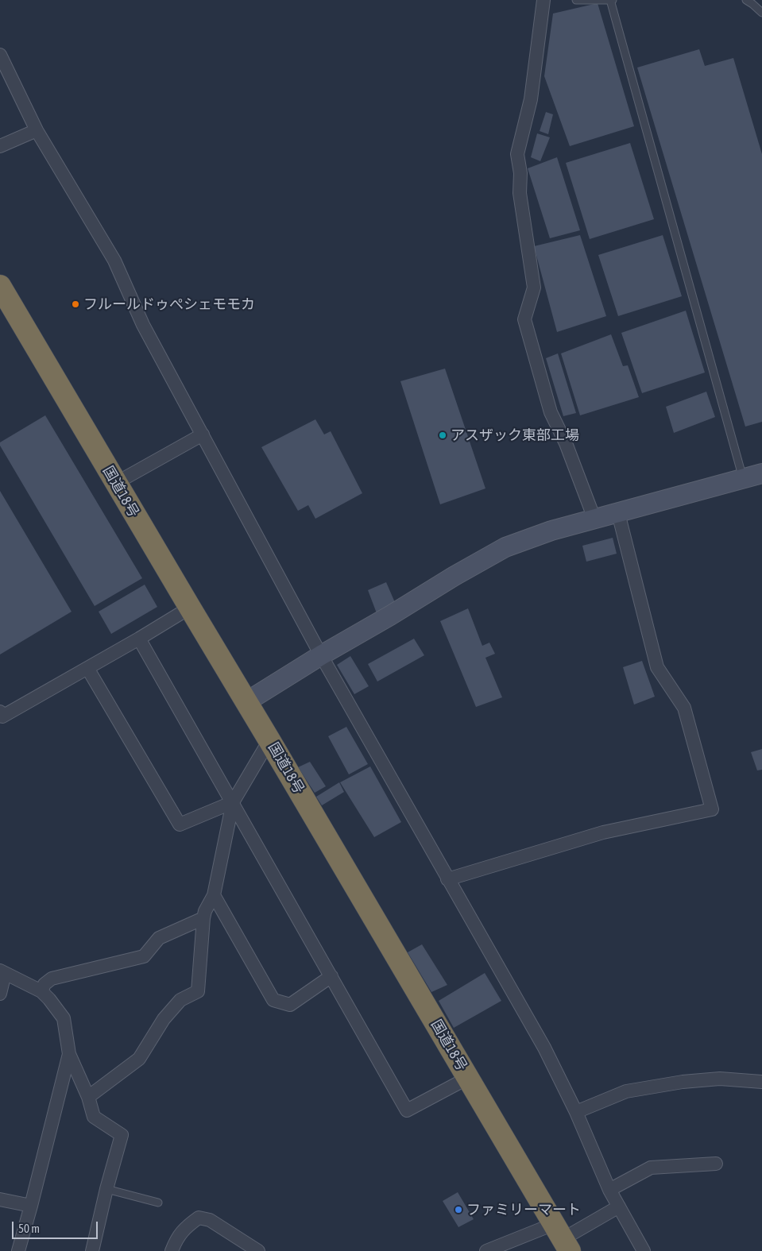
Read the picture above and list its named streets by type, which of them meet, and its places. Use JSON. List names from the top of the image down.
{
  "streets": {
    "highway": ["国道18号"]
  },
  "places": ["フルールドゥぺシェモモカ", "アスザック東部工場", "ファミリーマート"],
  "scale_bar": "50 m"
}
